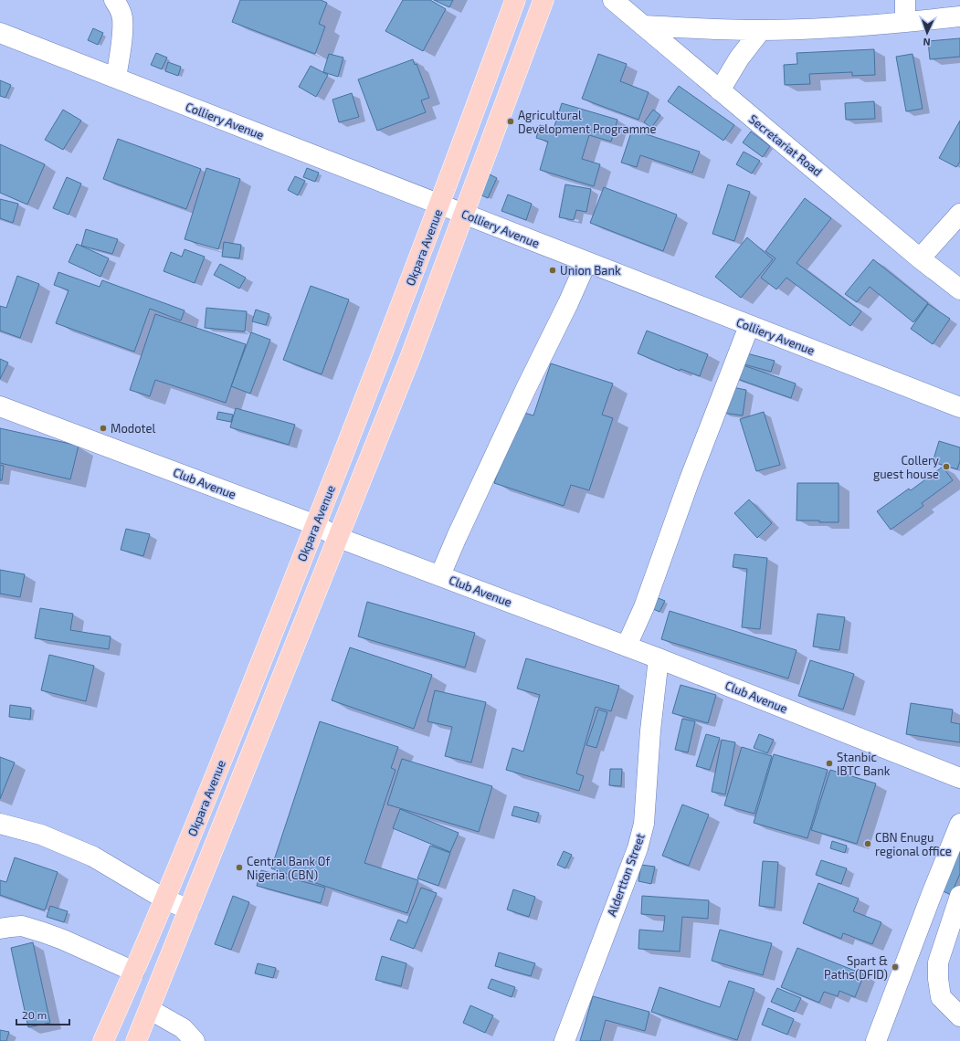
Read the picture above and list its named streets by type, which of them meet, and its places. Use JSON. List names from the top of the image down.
{
  "streets": {
    "main road": ["Okpara Avenue"],
    "street": [
      "Colliery Avenue",
      "Secretariat Road",
      "Club Avenue",
      "Aldertton Street"
    ]
  },
  "crossings": [
    ["Colliery Avenue", "Okpara Avenue"],
    ["Okpara Avenue", "Club Avenue"],
    ["Club Avenue", "Aldertton Street"]
  ],
  "places": [
    "Agricultural Development Programme",
    "Union Bank",
    "Modotel",
    "Collery guest house",
    "Stanbic IBTC Bank",
    "CBN Enugu regional office",
    "Central Bank Of Nigeria (CBN)",
    "Spart & Paths(DFID)"
  ],
  "scale_bar": "20 m",
  "north": "bottom"
}
